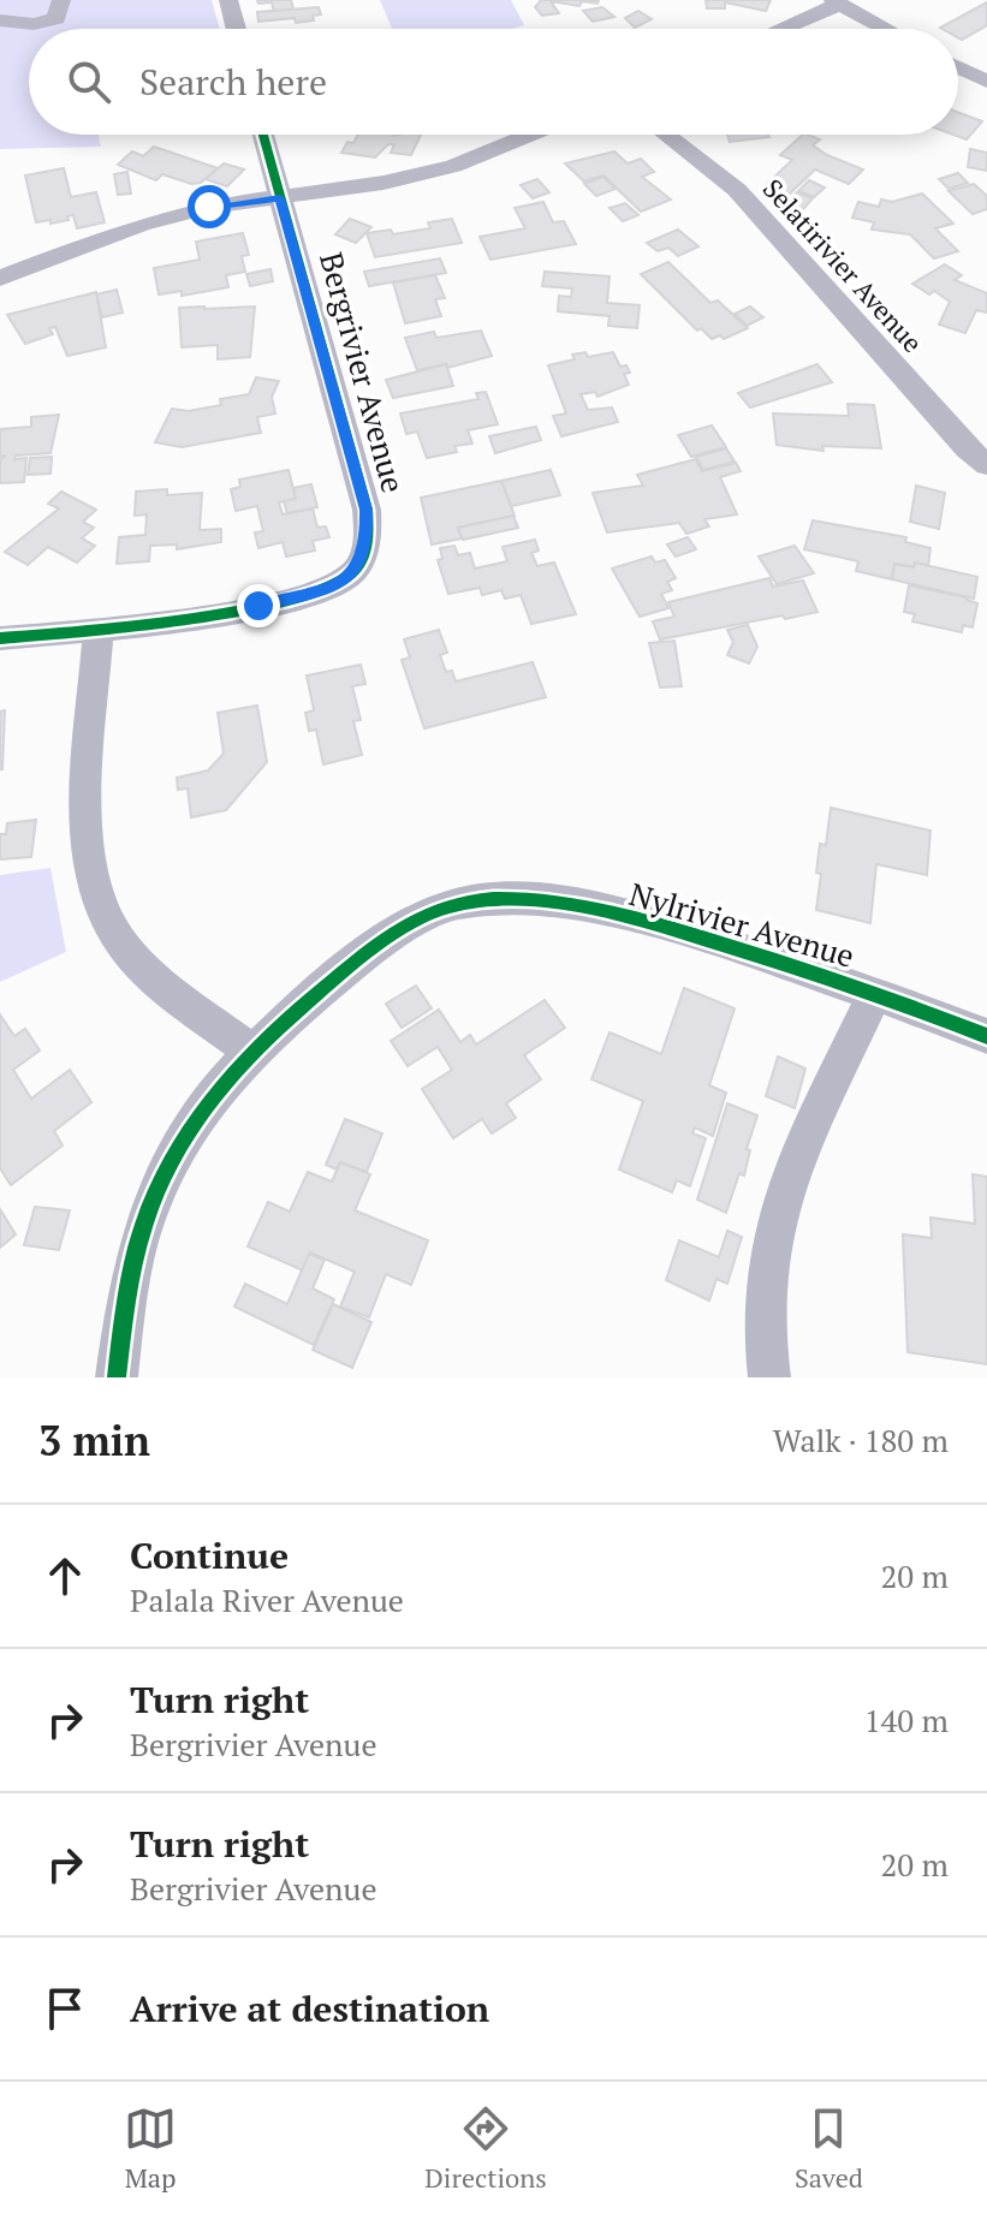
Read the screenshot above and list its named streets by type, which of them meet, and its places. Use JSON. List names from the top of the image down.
{
  "streets": {
    "street": ["Selatirivier Avenue", "Bergrivier Avenue", "Nylrivier Avenue"]
  },
  "page": {
    "search": "Search here",
    "heading": ["3 min", "Walk · 180 m"],
    "list": [
      ["Continue", "Palala River Avenue", "20 m"],
      ["Turn right", "Bergrivier Avenue", "140 m"],
      ["Turn right", "Bergrivier Avenue", "20 m"],
      "Arrive at destination"
    ],
    "nav": ["Map", "Directions", "Saved"]
  }
}
